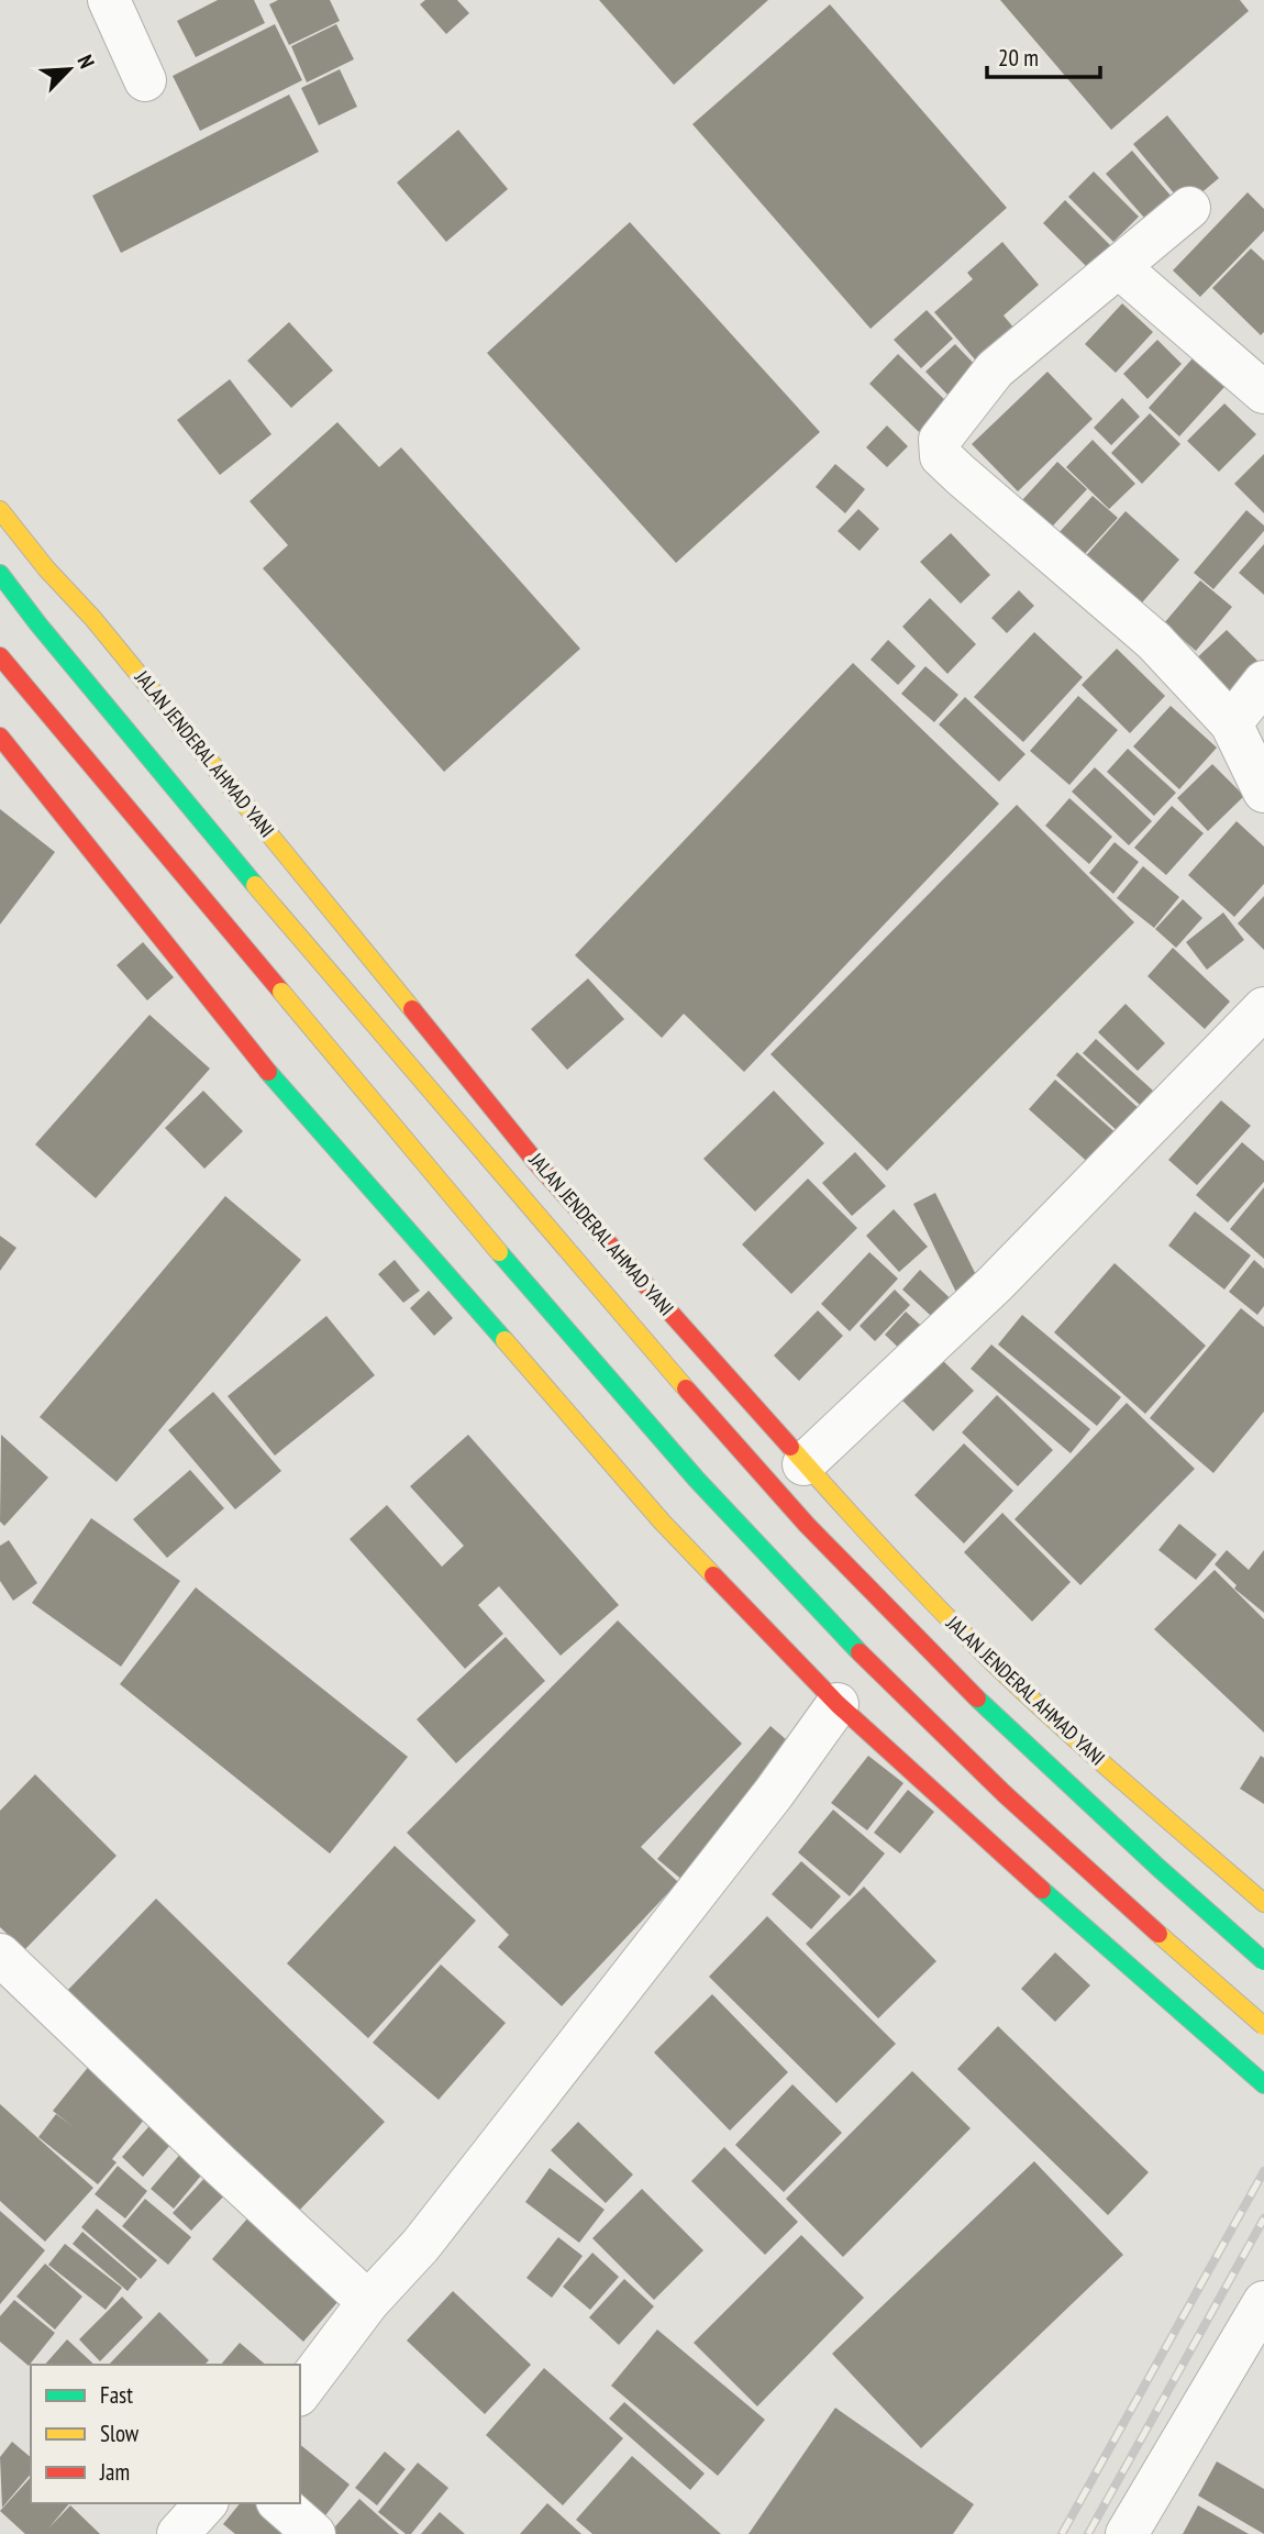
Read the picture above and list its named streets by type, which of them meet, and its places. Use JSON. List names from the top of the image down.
{
  "streets": {
    "main road": ["JALAN JENDERAL AHMAD YANI"]
  },
  "legend": ["Fast", "Slow", "Jam"],
  "scale_bar": "20 m",
  "north": "top right"
}
